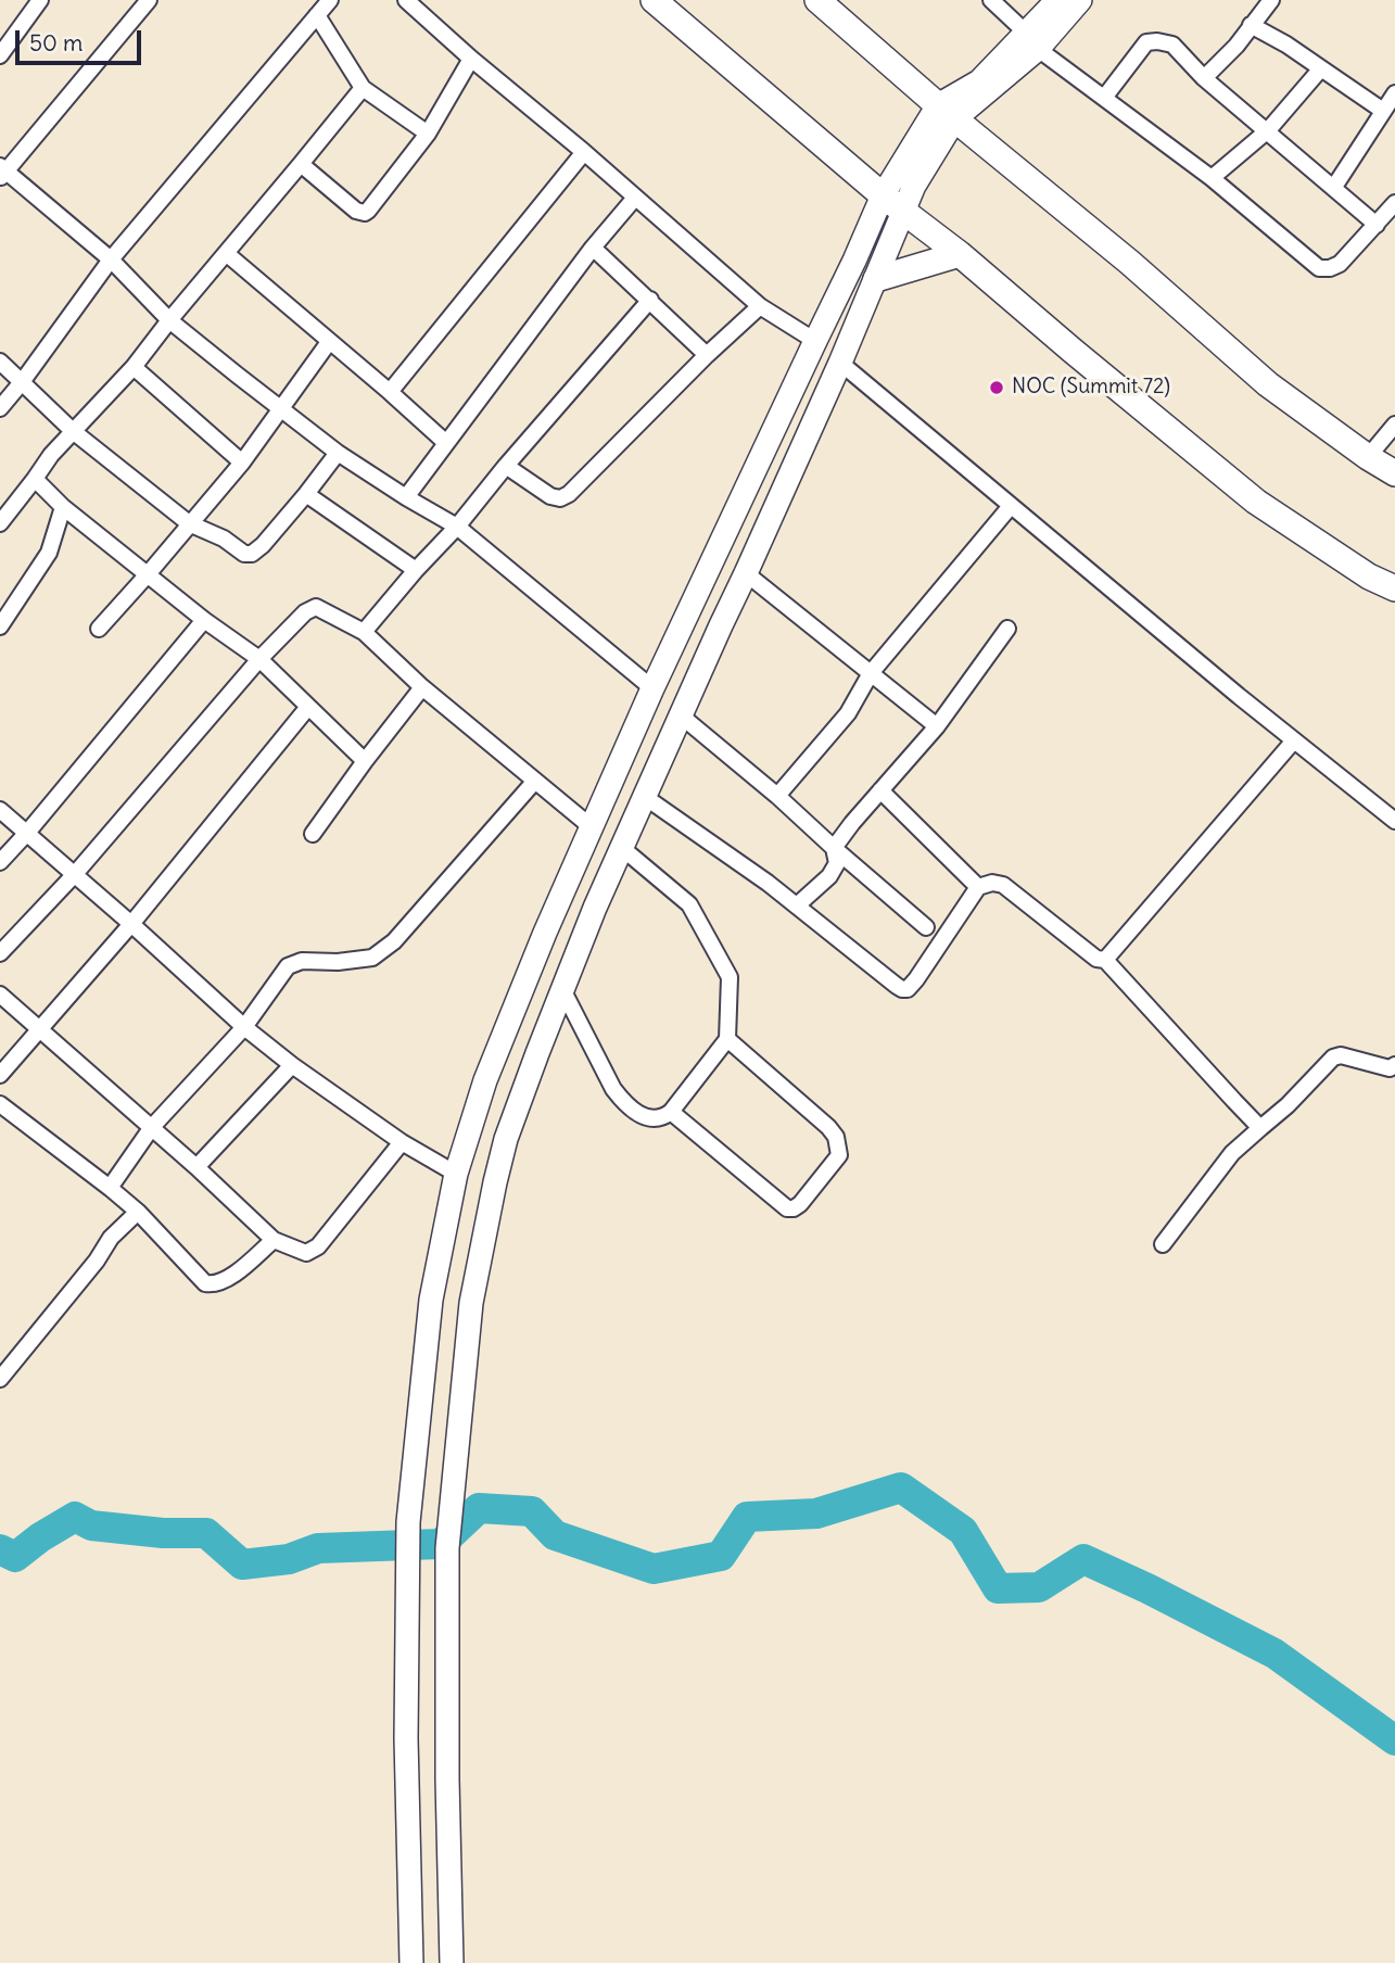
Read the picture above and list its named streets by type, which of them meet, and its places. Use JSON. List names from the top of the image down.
{
  "places": ["NOC (Summit 72)"],
  "scale_bar": "50 m"
}
